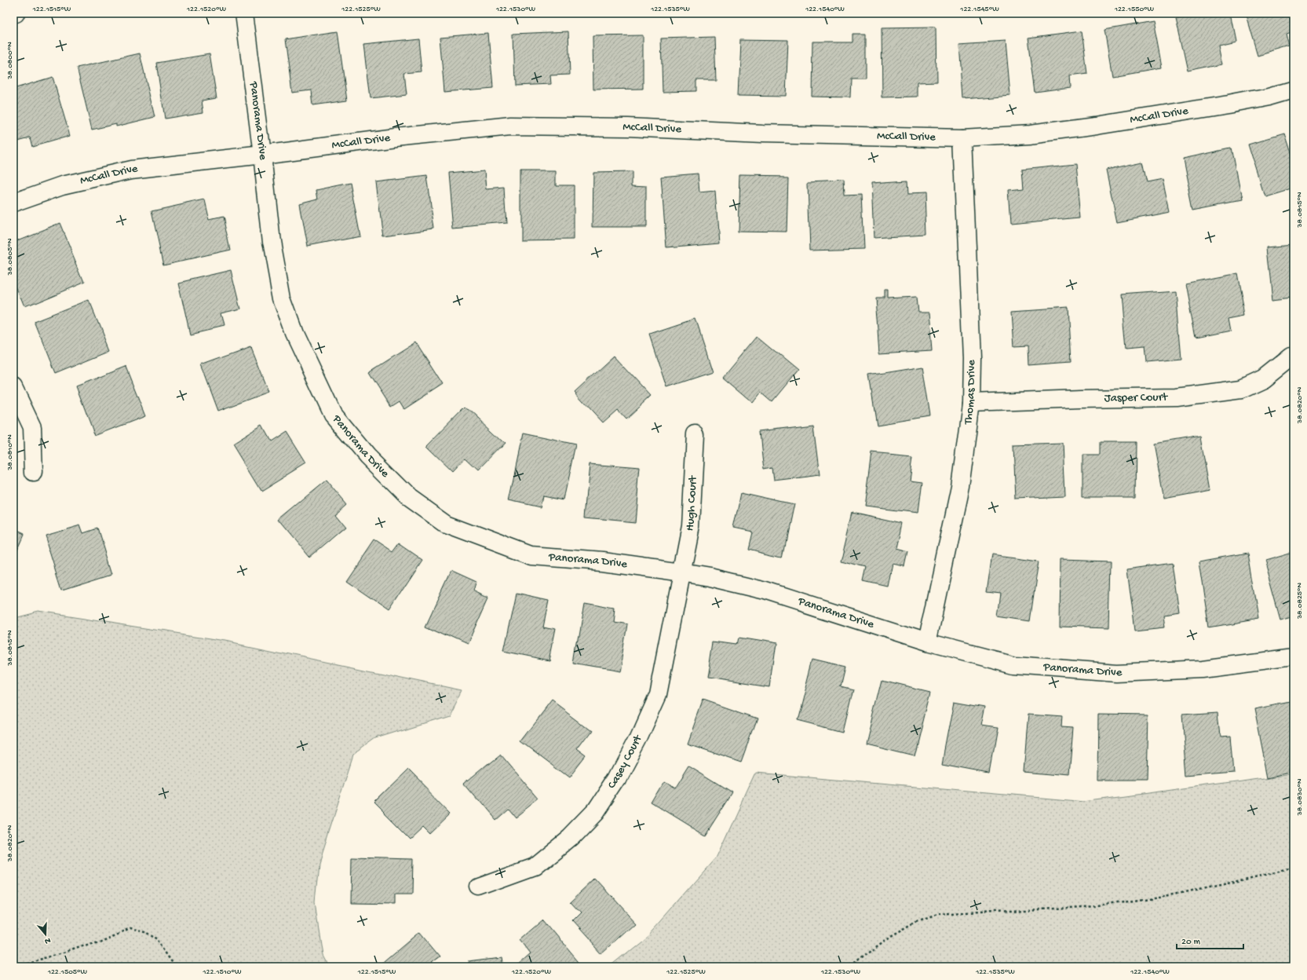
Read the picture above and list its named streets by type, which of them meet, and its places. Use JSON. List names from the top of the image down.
{
  "streets": {
    "street": [
      "McCall Drive",
      "Panorama Drive",
      "Thomas Drive",
      "Jasper Court",
      "Hugh Court",
      "Casey Court"
    ]
  },
  "crossings": [
    ["McCall Drive", "Panorama Drive"],
    ["McCall Drive", "Thomas Drive"],
    ["Panorama Drive", "Thomas Drive"],
    ["Panorama Drive", "Hugh Court"],
    ["Panorama Drive", "Casey Court"],
    ["Thomas Drive", "Jasper Court"],
    ["Hugh Court", "Casey Court"]
  ],
  "scale_bar": "20 m",
  "north": "bottom",
  "coordinates": [
    "122.1515°W",
    "122.1520°W",
    "122.1525°W",
    "122.1530°W",
    "122.1535°W",
    "122.1540°W",
    "122.1545°W",
    "122.1550°W",
    "38.0800°N",
    "38.0815°N",
    "38.0805°N",
    "38.0820°N",
    "38.0810°N",
    "38.0825°N",
    "38.0830°N",
    "122.1505°W",
    "122.1510°W"
  ]
}
